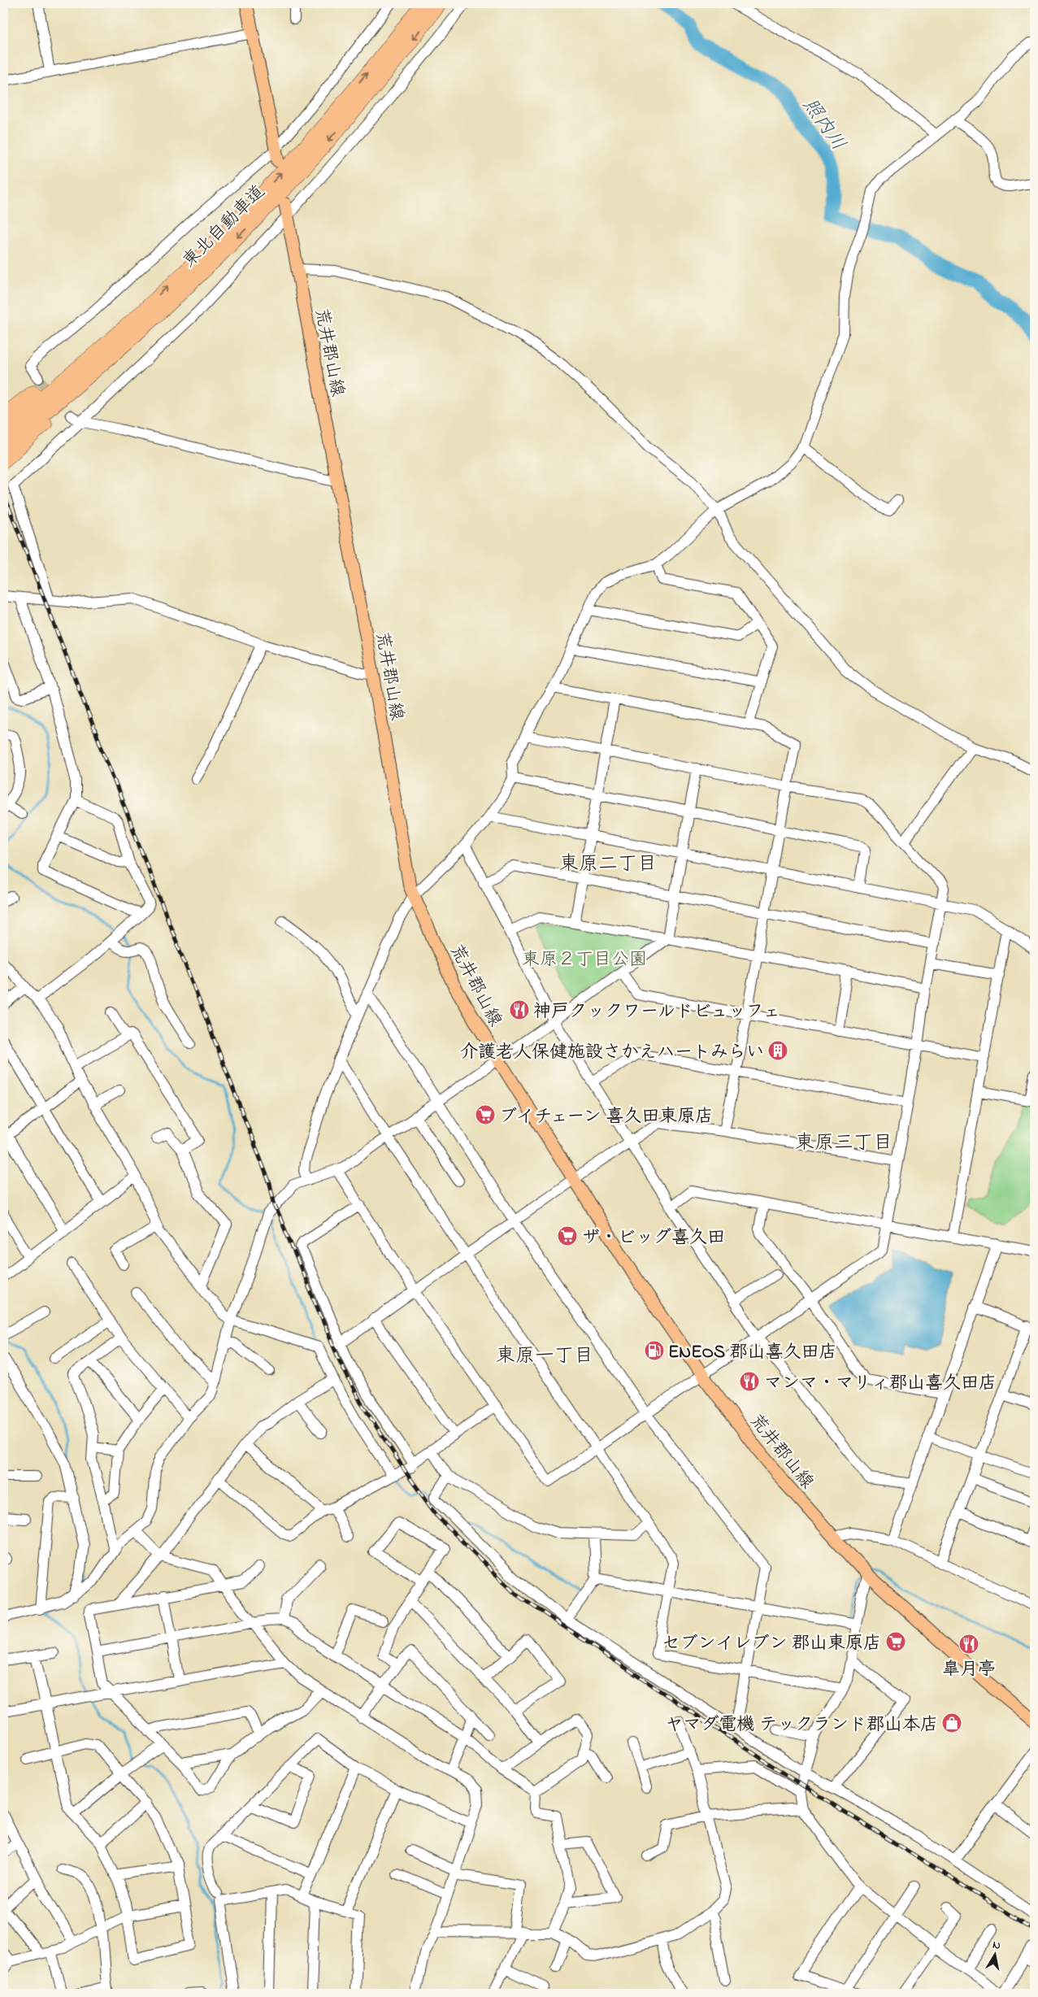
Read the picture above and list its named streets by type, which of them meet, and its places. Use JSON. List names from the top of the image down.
{
  "streets": {
    "highway": ["東北自動車道"],
    "main road": ["荒井郡山線"]
  },
  "districts": ["東原二丁目", "東原三丁目", "東原一丁目"],
  "water": ["照内川"],
  "parks": ["東原２丁目公園"],
  "places": {
    "restaurant": ["神戸クックワールドビュッフェ", "マンマ・マリィ郡山喜久田店", "皐月亭"],
    "building": ["介護老人保健施設さかえハートみらい"],
    "supermarket": ["ブイチェーン 喜久田東原店", "ザ・ビッグ喜久田", "セブンイレブン 郡山東原店"],
    "fuel station": ["ENEOS 郡山喜久田店"],
    "shop": ["ヤマダ電機 テックランド郡山本店"]
  },
  "north": "top"
}
